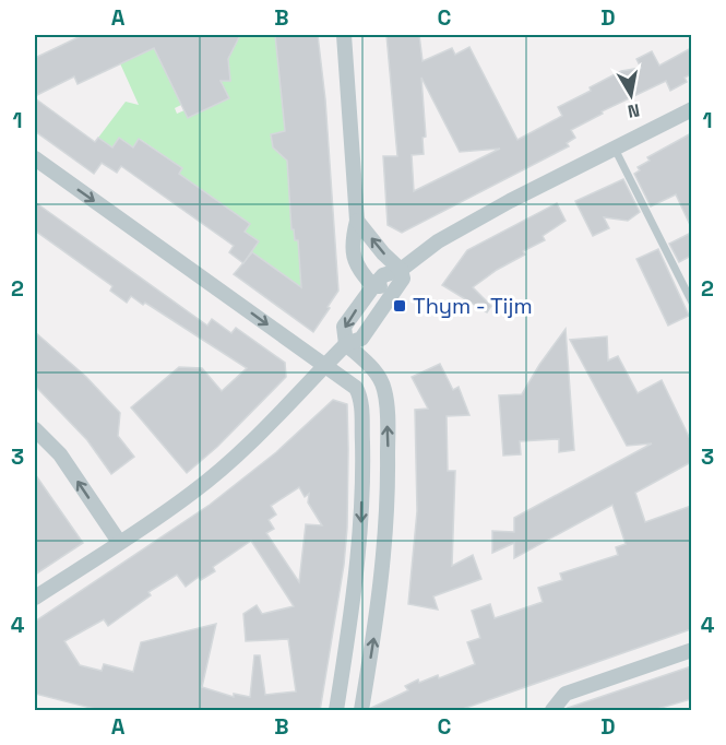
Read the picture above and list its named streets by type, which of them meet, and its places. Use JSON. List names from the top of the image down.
{
  "places": {
    "transit": ["Thym - Tijm"]
  },
  "north": "bottom",
  "grid": {
    "columns": [
      "A",
      "B",
      "C",
      "D"
    ],
    "rows": [
      "1",
      "2",
      "3",
      "4"
    ]
  }
}
